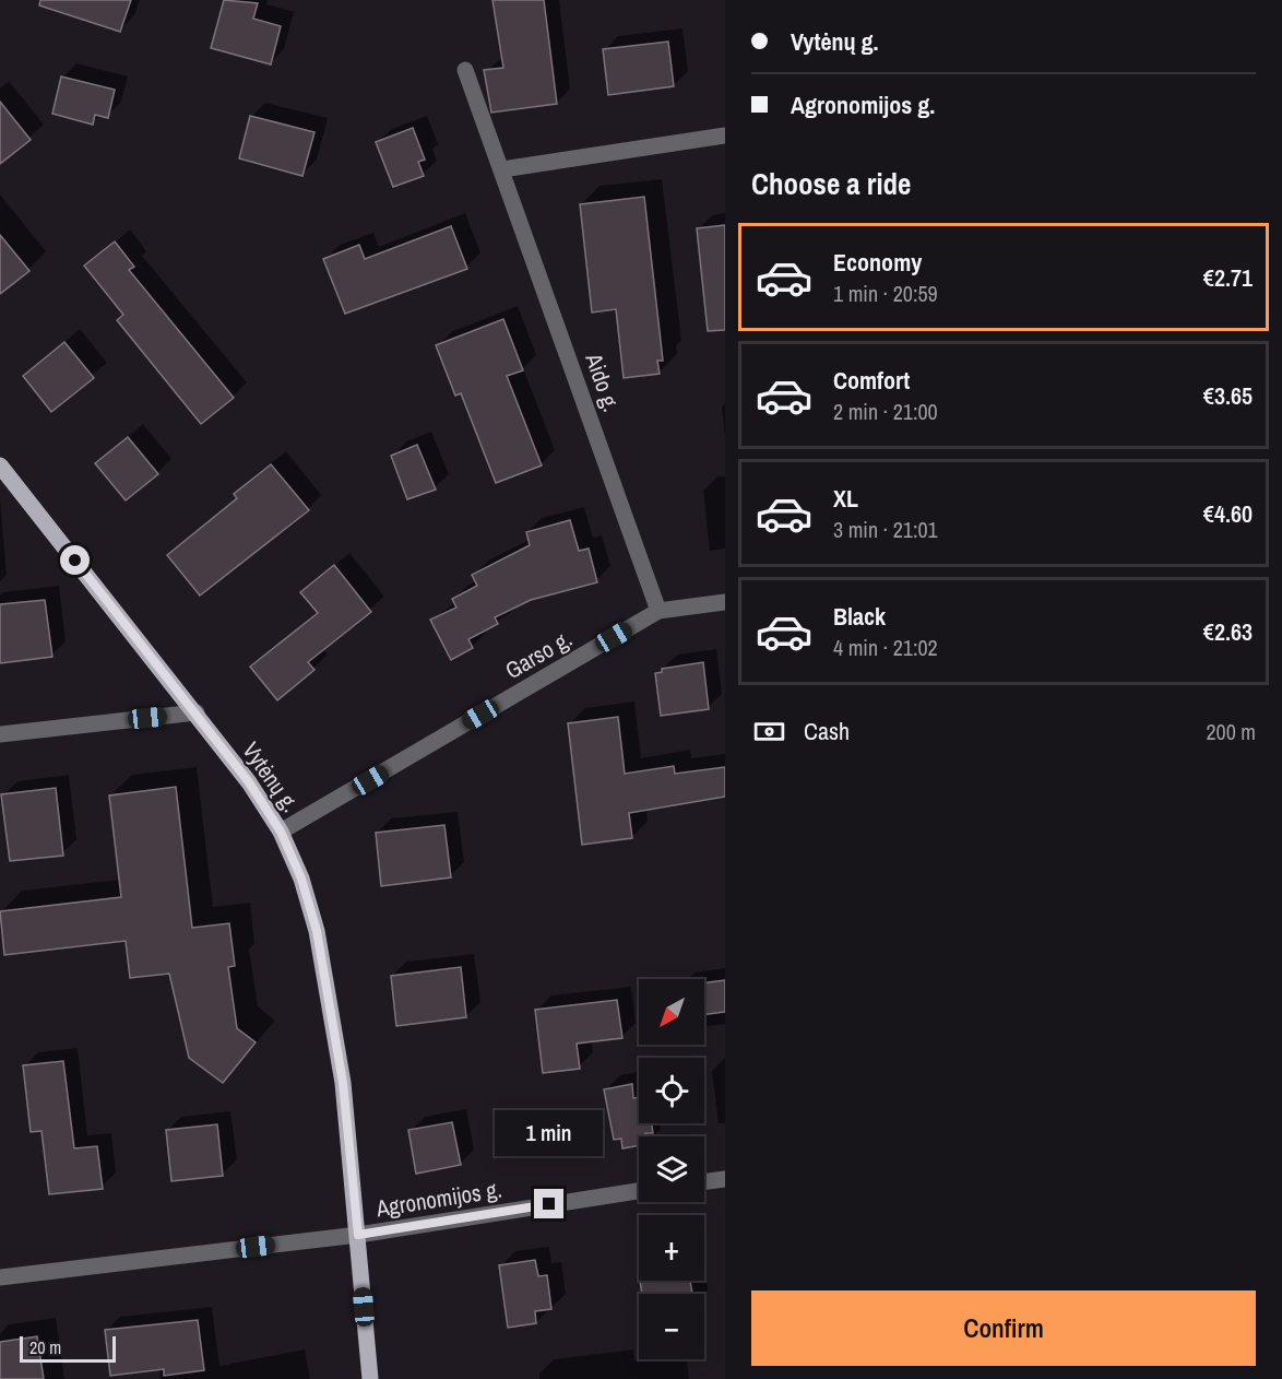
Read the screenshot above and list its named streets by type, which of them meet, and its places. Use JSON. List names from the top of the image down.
{
  "streets": {
    "main road": ["Vytėnų g."],
    "street": ["Aido g.", "Garso g.", "Agronomijos g."]
  },
  "crossings": [
    ["Aido g.", "Garso g."],
    ["Garso g.", "Vytėnų g."],
    ["Vytėnų g.", "Agronomijos g."]
  ],
  "scale_bar": "20 m",
  "north": "bottom left",
  "page": {
    "banner": ["Vytėnų g.", "Agronomijos g."],
    "heading": "Choose a ride",
    "list": [
      {
        "name": "Economy",
        "note": "1 min · 20:59",
        "value": "€2.71"
      },
      {
        "name": "Comfort",
        "note": "2 min · 21:00",
        "value": "€3.65"
      },
      {
        "name": "XL",
        "note": "3 min · 21:01",
        "value": "€4.60"
      },
      {
        "name": "Black",
        "note": "4 min · 21:02",
        "value": "€2.63"
      }
    ],
    "pay": ["Cash", "200 m"],
    "map_buttons": ["+", "−"],
    "bubble": "1 min",
    "buttons": "Confirm",
    "scale": "20 m"
  }
}
